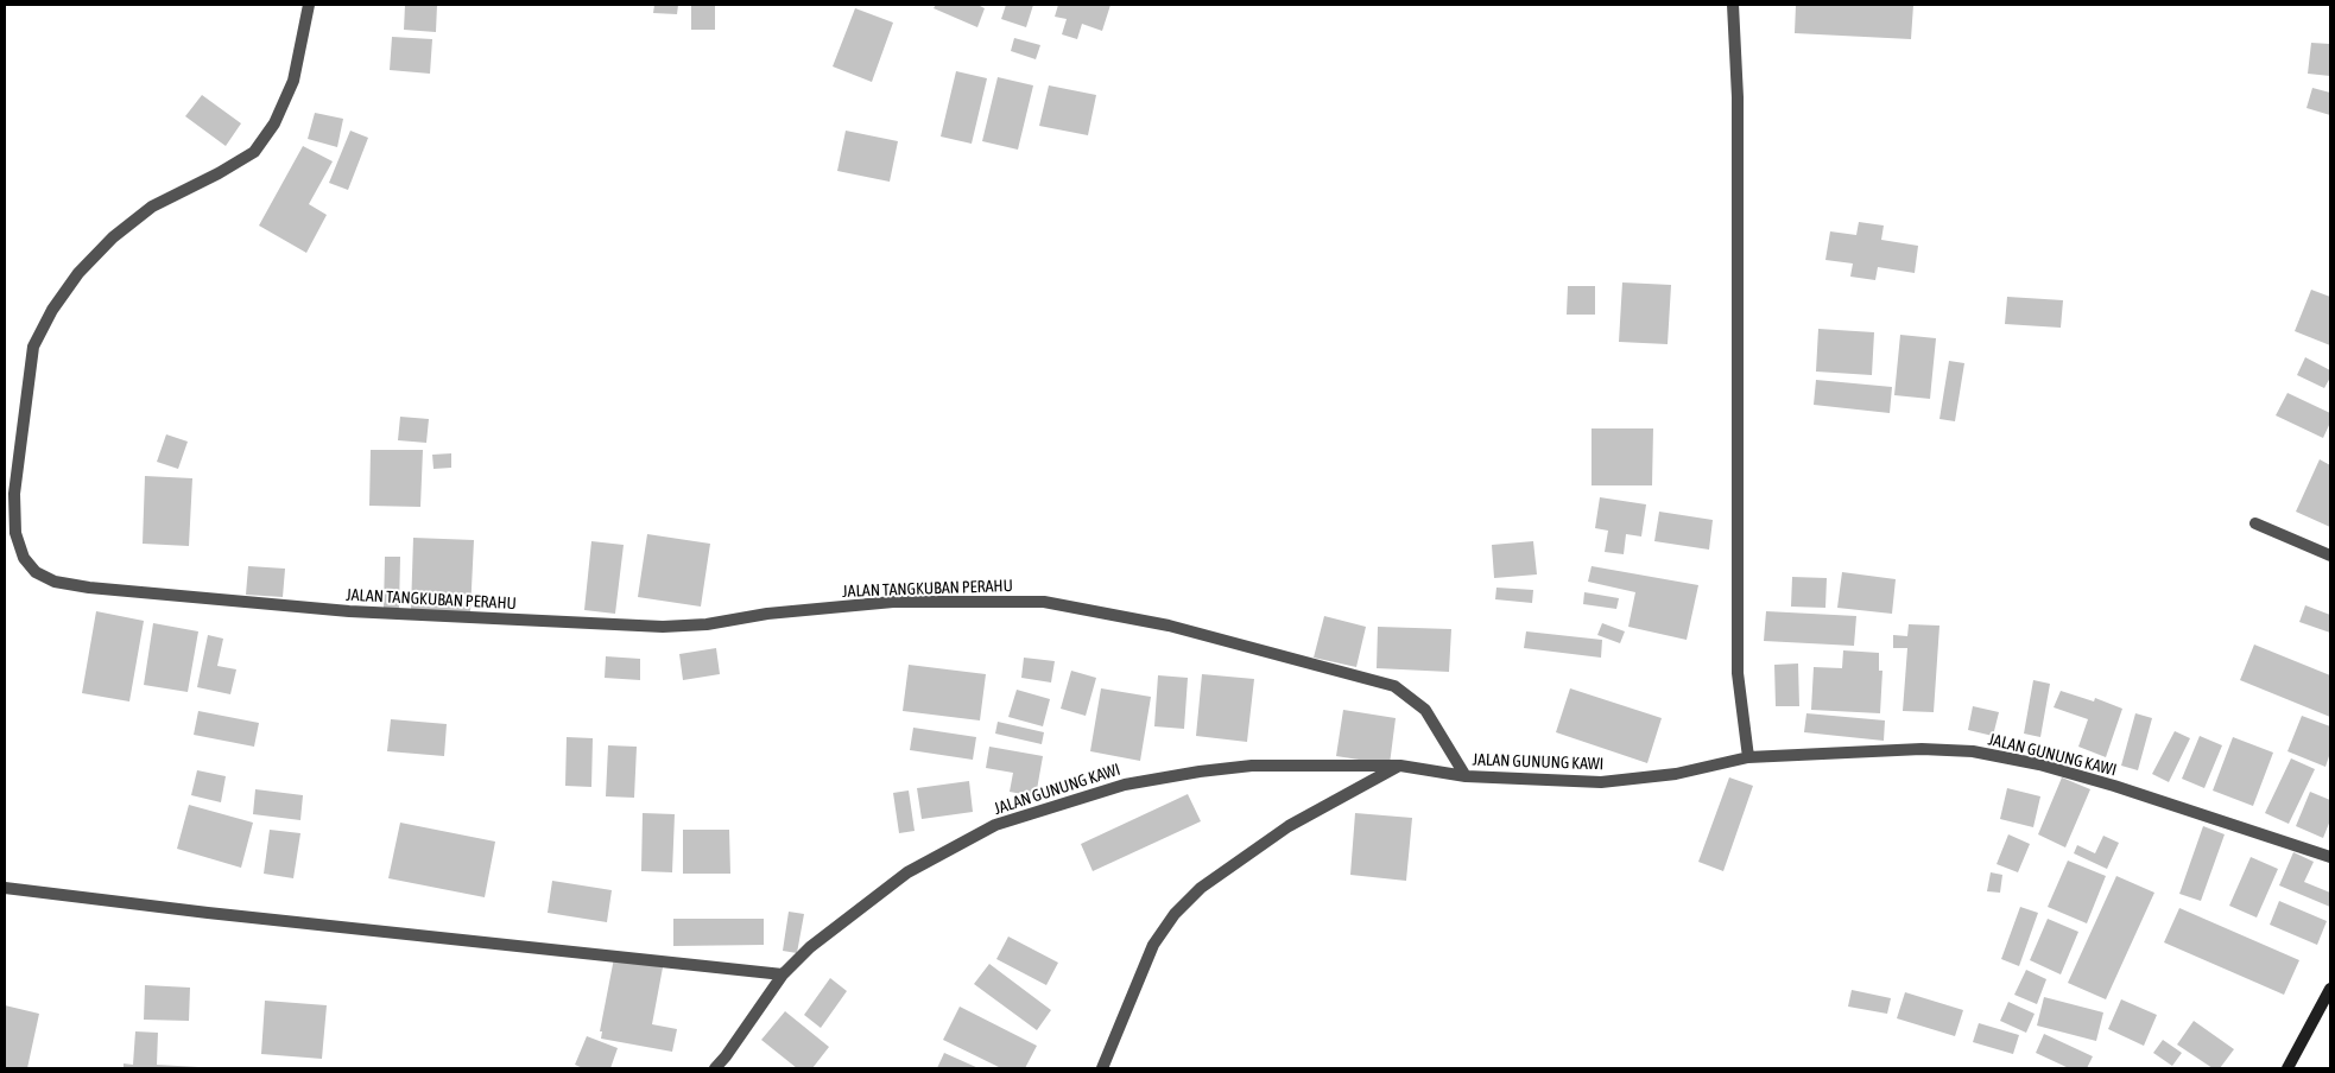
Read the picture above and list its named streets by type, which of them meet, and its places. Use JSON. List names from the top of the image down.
{
  "streets": {
    "street": ["JALAN TANGKUBAN PERAHU", "JALAN GUNUNG KAWI"]
  },
  "crossings": [
    ["JALAN TANGKUBAN PERAHU", "JALAN GUNUNG KAWI"]
  ]
}
